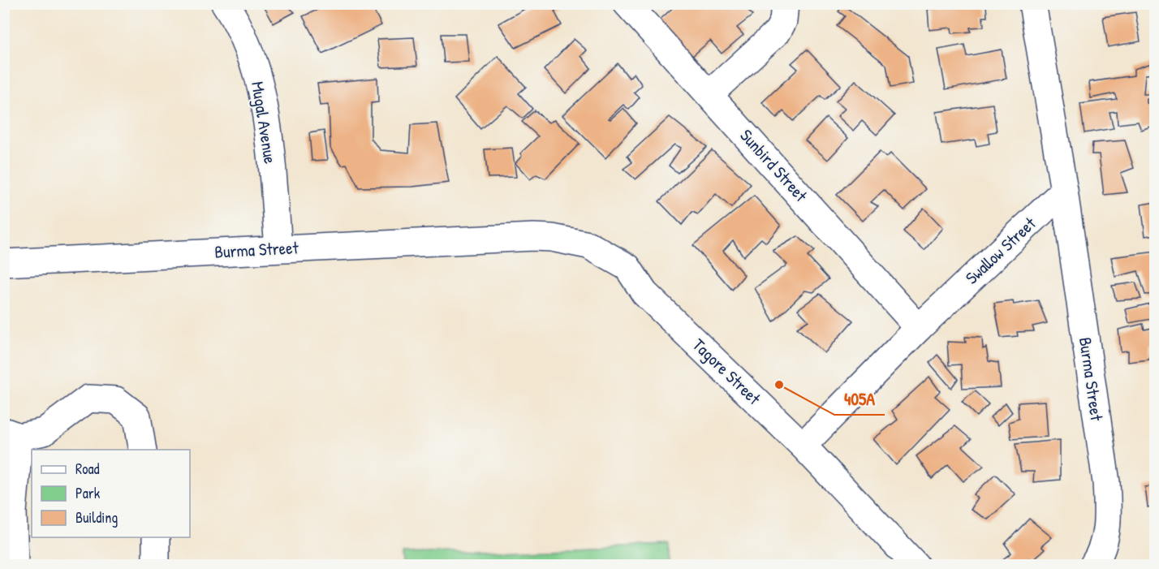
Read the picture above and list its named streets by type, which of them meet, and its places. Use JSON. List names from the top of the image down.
{
  "streets": {
    "street": [
      "Mugal Avenue",
      "Sunbird Street",
      "Burma Street",
      "Swallow Street",
      "Tagore Street"
    ]
  },
  "crossings": [
    ["Mugal Avenue", "Burma Street"],
    ["Sunbird Street", "Swallow Street"],
    ["Burma Street", "Swallow Street"],
    ["Burma Street", "Tagore Street"],
    ["Swallow Street", "Tagore Street"]
  ],
  "places": ["405A"],
  "legend": ["Road", "Park", "Building"]
}
